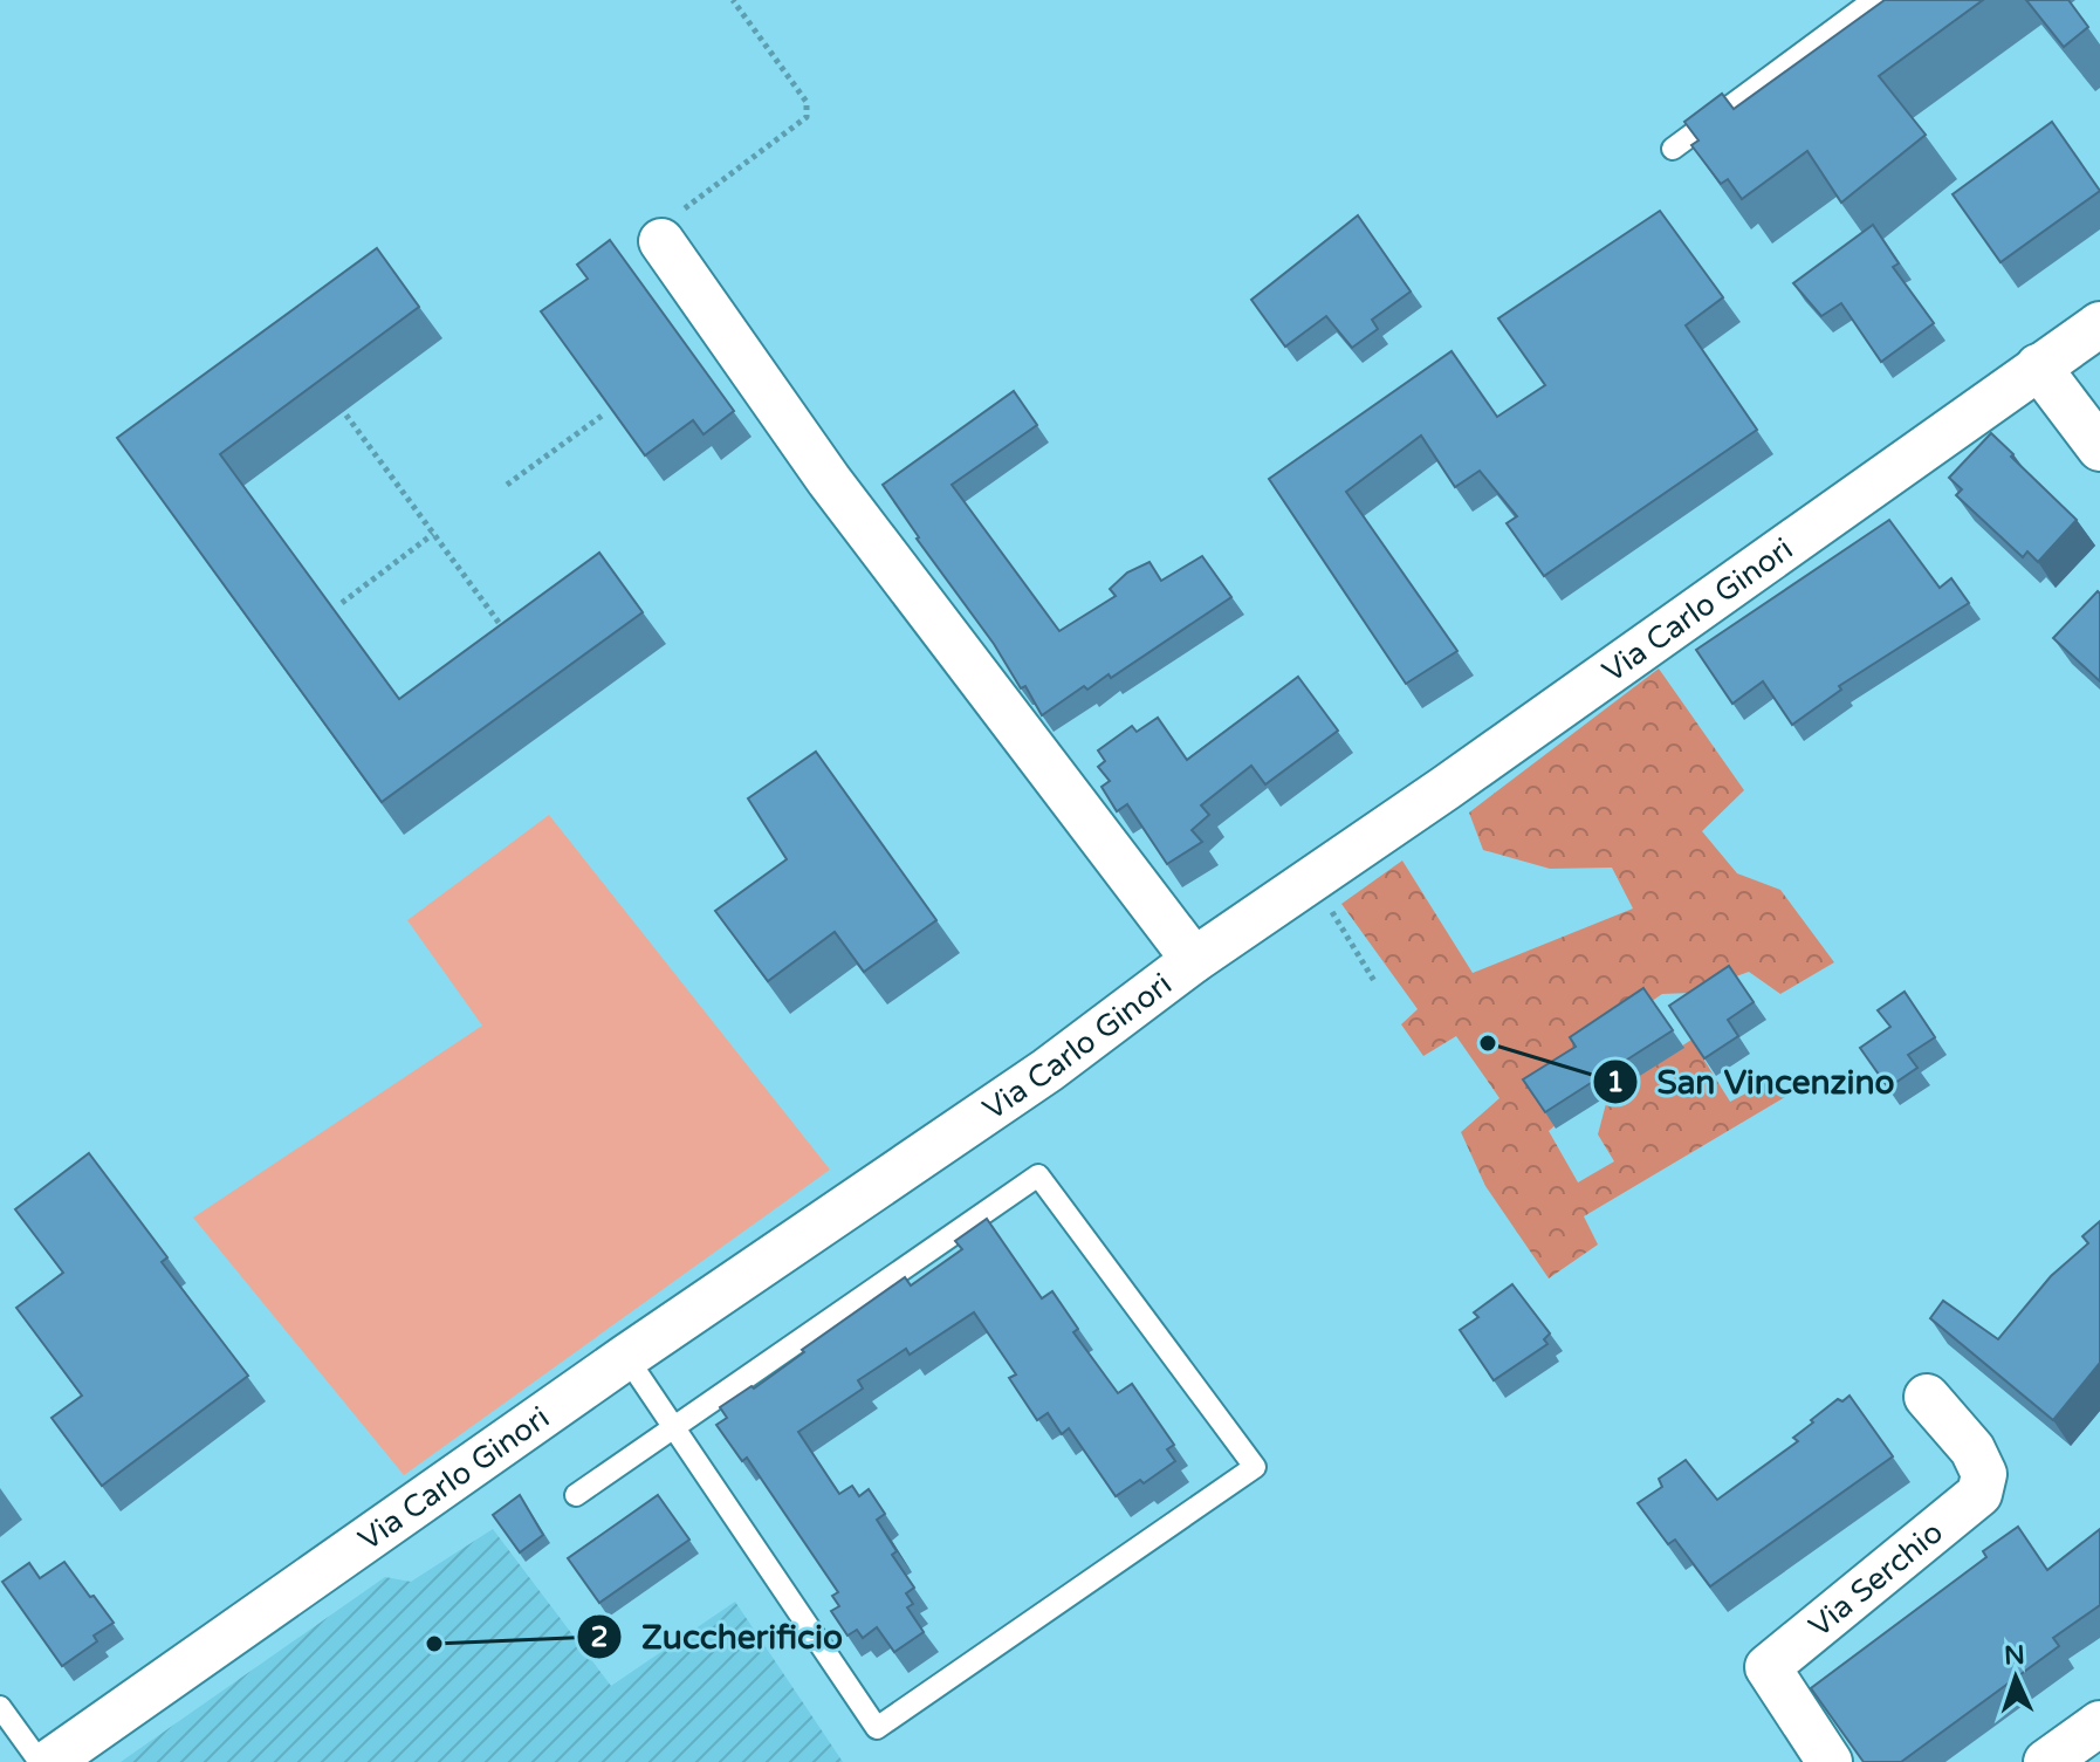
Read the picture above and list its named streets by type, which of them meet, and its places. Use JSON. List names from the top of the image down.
{
  "streets": {
    "street": ["Via Carlo Ginori", "Via Serchio"]
  },
  "places": ["San Vincenzino", "Zuccherificio"],
  "north": "top"
}
